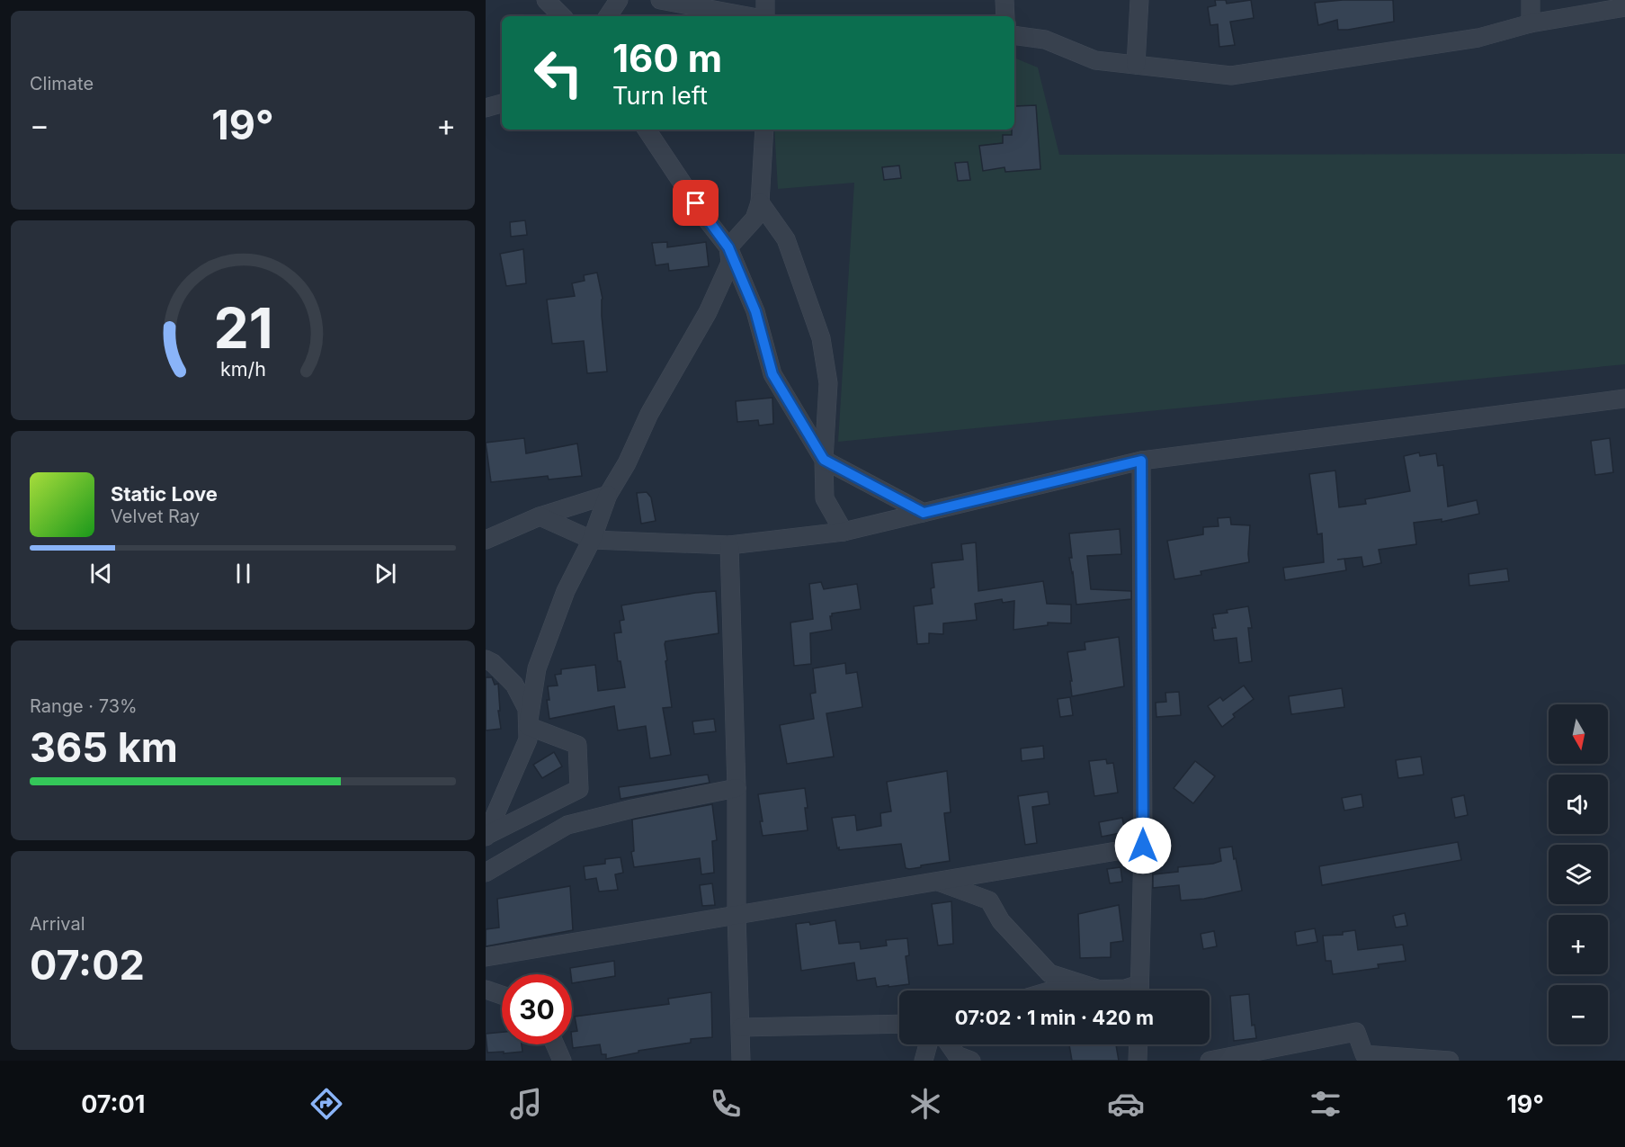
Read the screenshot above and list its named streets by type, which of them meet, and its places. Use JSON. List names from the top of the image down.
{
  "north": "bottom",
  "page": {
    "tile": [
      "Climate",
      ["Range · 73%", "365 km"],
      ["Arrival", "07:02"]
    ],
    "turn": ["160 m", "Turn left"],
    "heat": ["−", "19°", "+"],
    "song": ["Static Love", "Velvet Ray"],
    "map_buttons": ["+", "−"],
    "limit": "30",
    "trip": "07:02 · 1 min · 420 m",
    "tabs": ["07:01", "19°"],
    "gauge": ["21", "km/h"]
  }
}
